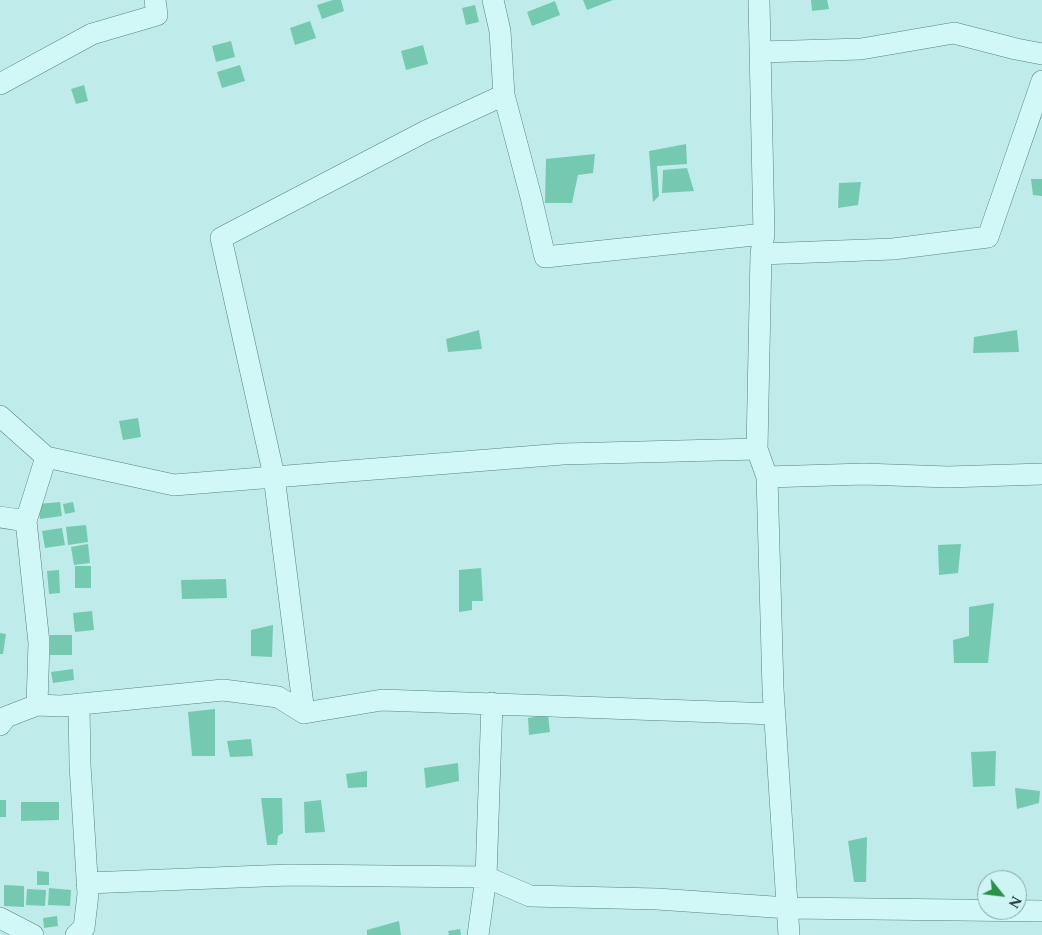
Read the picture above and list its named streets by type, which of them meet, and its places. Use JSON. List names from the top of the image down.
{
  "north": "bottom right"
}
